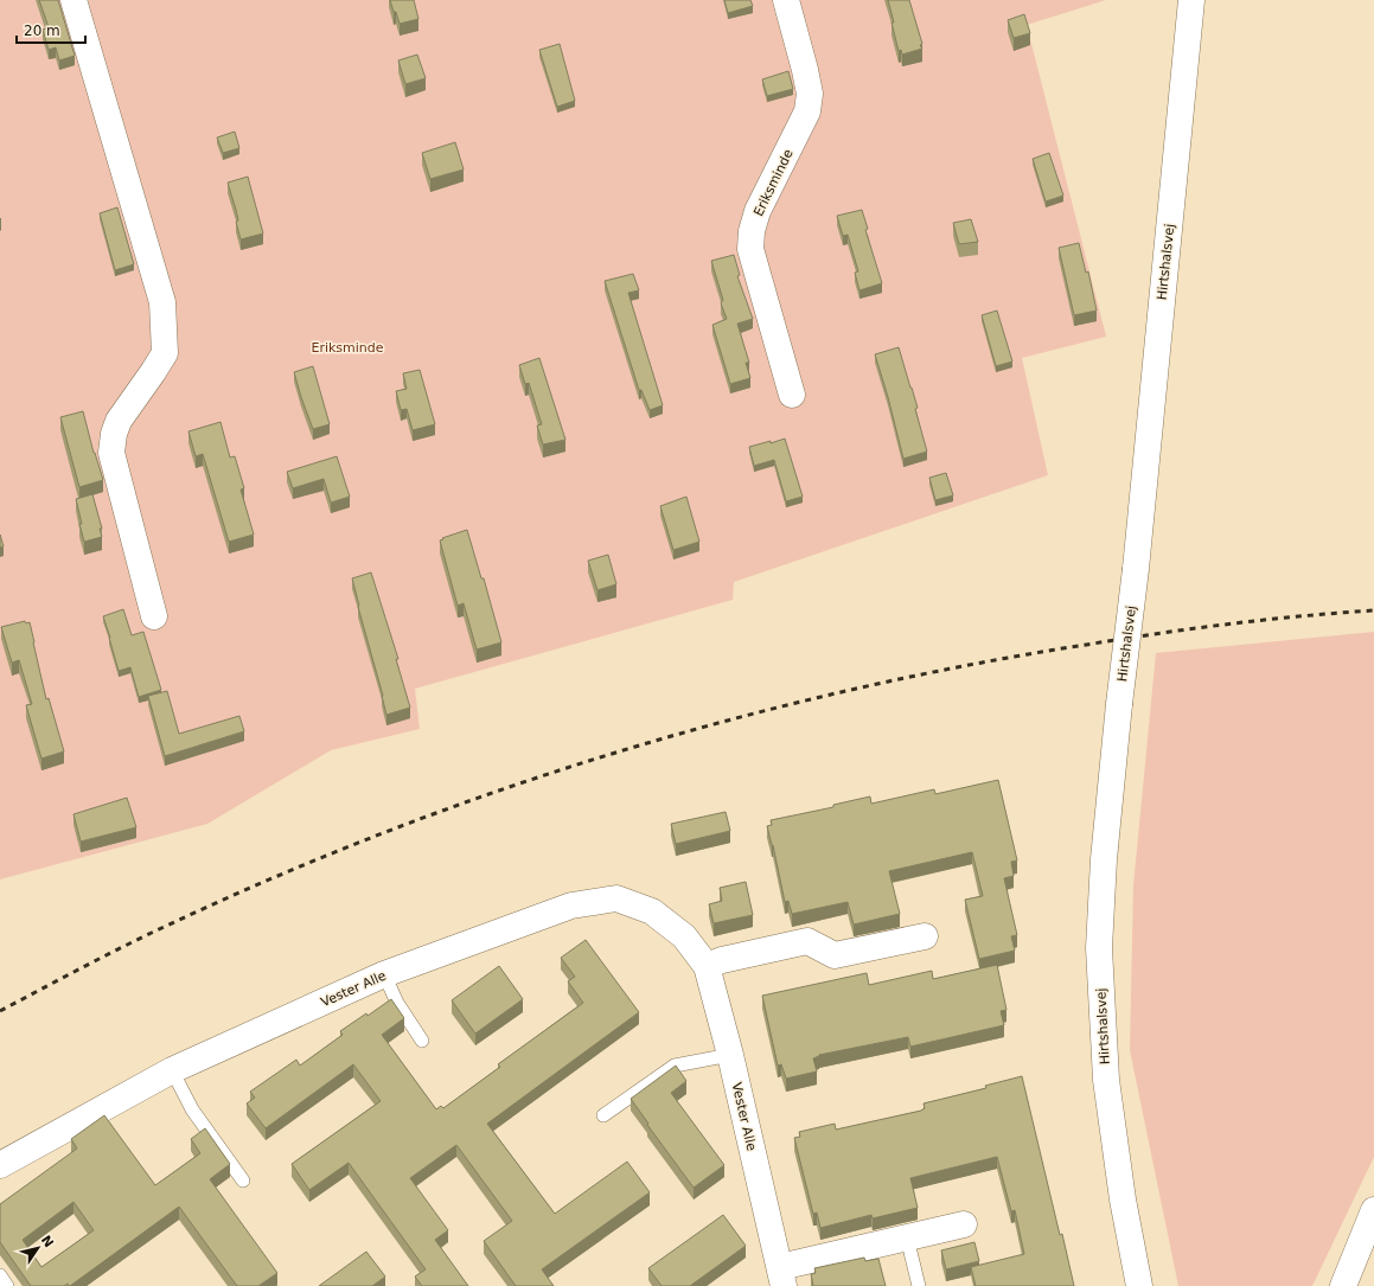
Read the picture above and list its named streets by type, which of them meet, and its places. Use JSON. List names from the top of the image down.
{
  "streets": {
    "street": ["Eriksminde", "Hirtshalsvej", "Vester Alle"]
  },
  "parks": ["Eriksminde"],
  "scale_bar": "20 m",
  "north": "top right"
}
